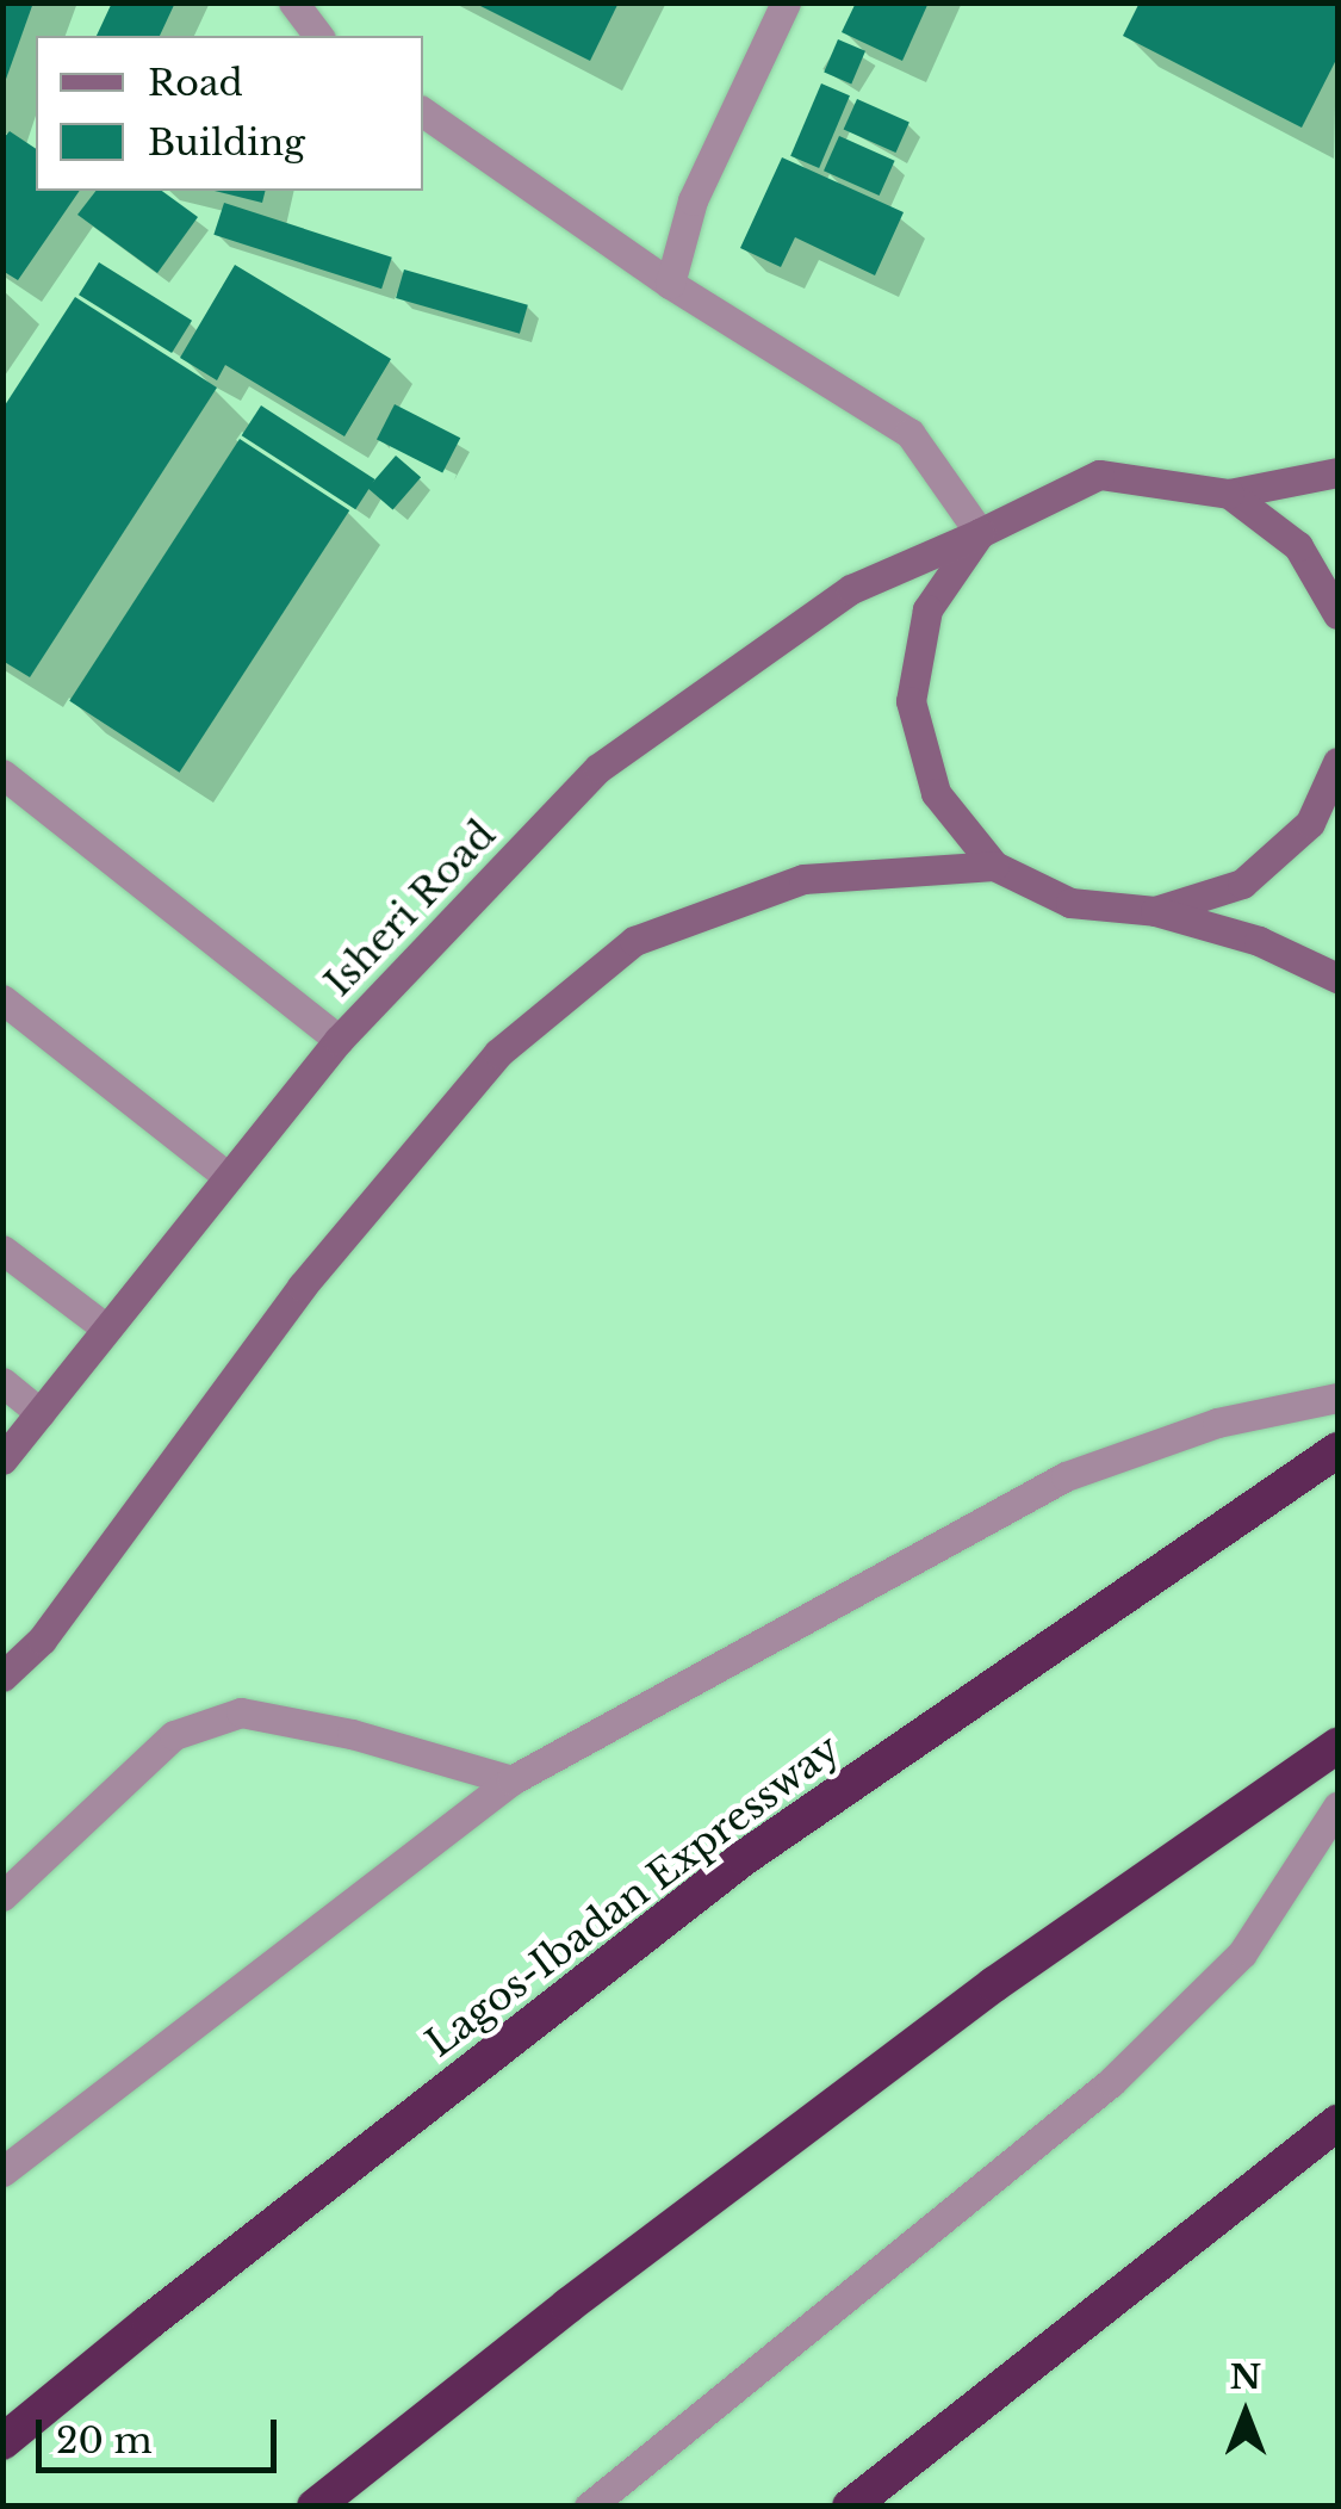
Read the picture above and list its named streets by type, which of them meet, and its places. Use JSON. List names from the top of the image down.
{
  "streets": {
    "highway": ["Lagos-Ibadan Expressway"],
    "main road": ["Isheri Road"]
  },
  "legend": ["Road", "Building"],
  "scale_bar": "20 m",
  "north": "top"
}
